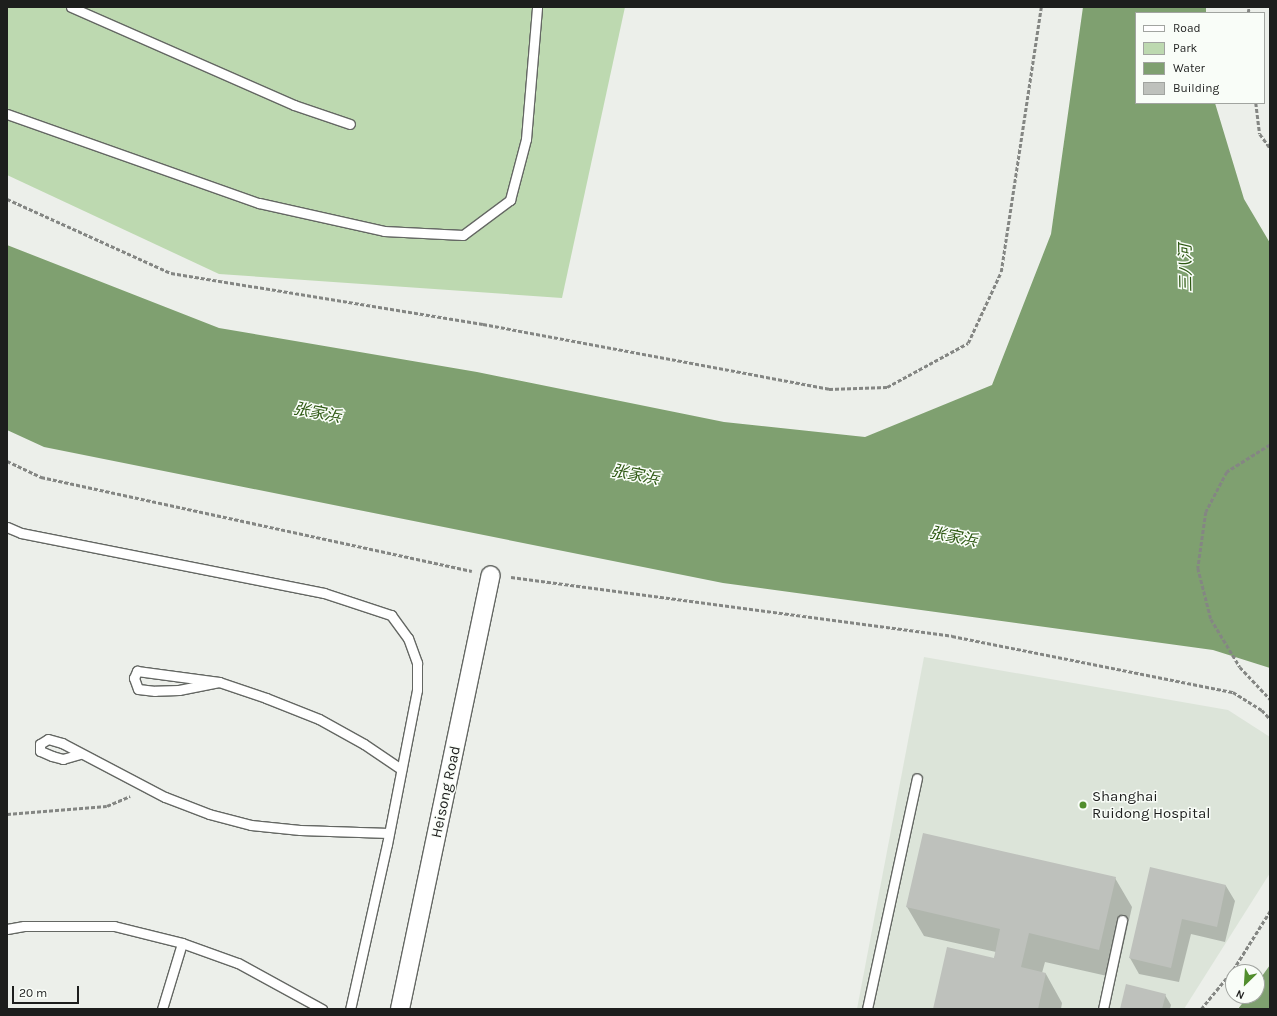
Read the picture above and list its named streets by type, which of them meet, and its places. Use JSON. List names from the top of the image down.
{
  "streets": {
    "street": ["Heisong Road"]
  },
  "water": ["三八河", "张家浜"],
  "places": ["Shanghai Ruidong Hospital"],
  "legend": [
    "Road",
    "Park",
    "Water",
    "Building"
  ],
  "scale_bar": "20 m",
  "north": "bottom left"
}
